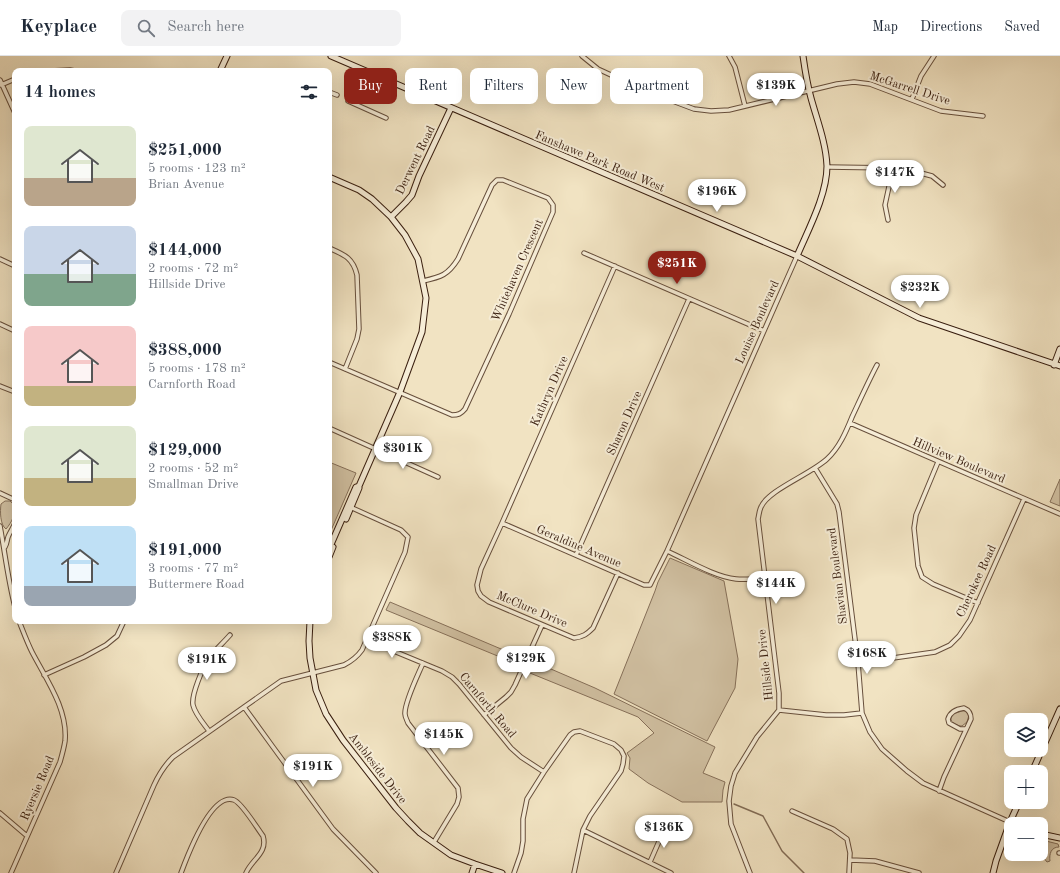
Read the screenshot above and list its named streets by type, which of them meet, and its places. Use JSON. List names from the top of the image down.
{
  "streets": {
    "street": [
      "McGarrell Drive",
      "Derwent Road",
      "Fanshawe Park Road West",
      "Whitehaven Crescent",
      "Louise Boulevard",
      "Kathryn Drive",
      "Sharon Drive",
      "Hillview Boulevard",
      "Geraldine Avenue",
      "Shavian Boulevard",
      "Cherokee Road",
      "McClure Drive",
      "Hillside Drive",
      "Carnforth Road",
      "Ambleside Drive",
      "Ryersie Road"
    ]
  },
  "crossings": [
    ["McGarrell Drive", "Louise Boulevard"],
    ["Derwent Road", "Fanshawe Park Road West"],
    ["Fanshawe Park Road West", "Louise Boulevard"],
    ["Louise Boulevard", "Geraldine Avenue"],
    ["Kathryn Drive", "Geraldine Avenue"],
    ["Kathryn Drive", "McClure Drive"],
    ["Sharon Drive", "Geraldine Avenue"],
    ["Hillview Boulevard", "Cherokee Road"],
    ["Hillview Boulevard", "Hillside Drive"],
    ["Geraldine Avenue", "McClure Drive"],
    ["Shavian Boulevard", "Cherokee Road"],
    ["Shavian Boulevard", "Hillside Drive"]
  ],
  "page": {
    "header": "Keyplace",
    "search": "Search here",
    "nav": ["Map", "Directions", "Saved"],
    "chip": [
      "Buy",
      "Rent",
      "Filters",
      "New",
      "Apartment"
    ],
    "heading": "14 homes",
    "price": [
      "$139K",
      "$147K",
      "$196K",
      "$251K",
      "$232K",
      "$301K",
      "$144K",
      "$388K",
      "$168K",
      "$129K",
      "$191K",
      "$145K",
      "$191K",
      "$136K"
    ],
    "list": [
      {
        "name": "$251,000",
        "note": "5 rooms · 123 m² · Brian Avenue"
      },
      {
        "name": "$144,000",
        "note": "2 rooms · 72 m² · Hillside Drive"
      },
      {
        "name": "$388,000",
        "note": "5 rooms · 178 m² · Carnforth Road"
      },
      {
        "name": "$129,000",
        "note": "2 rooms · 52 m² · Smallman Drive"
      },
      {
        "name": "$191,000",
        "note": "3 rooms · 77 m² · Buttermere Road"
      }
    ],
    "map_buttons": ["+", "−"]
  }
}
